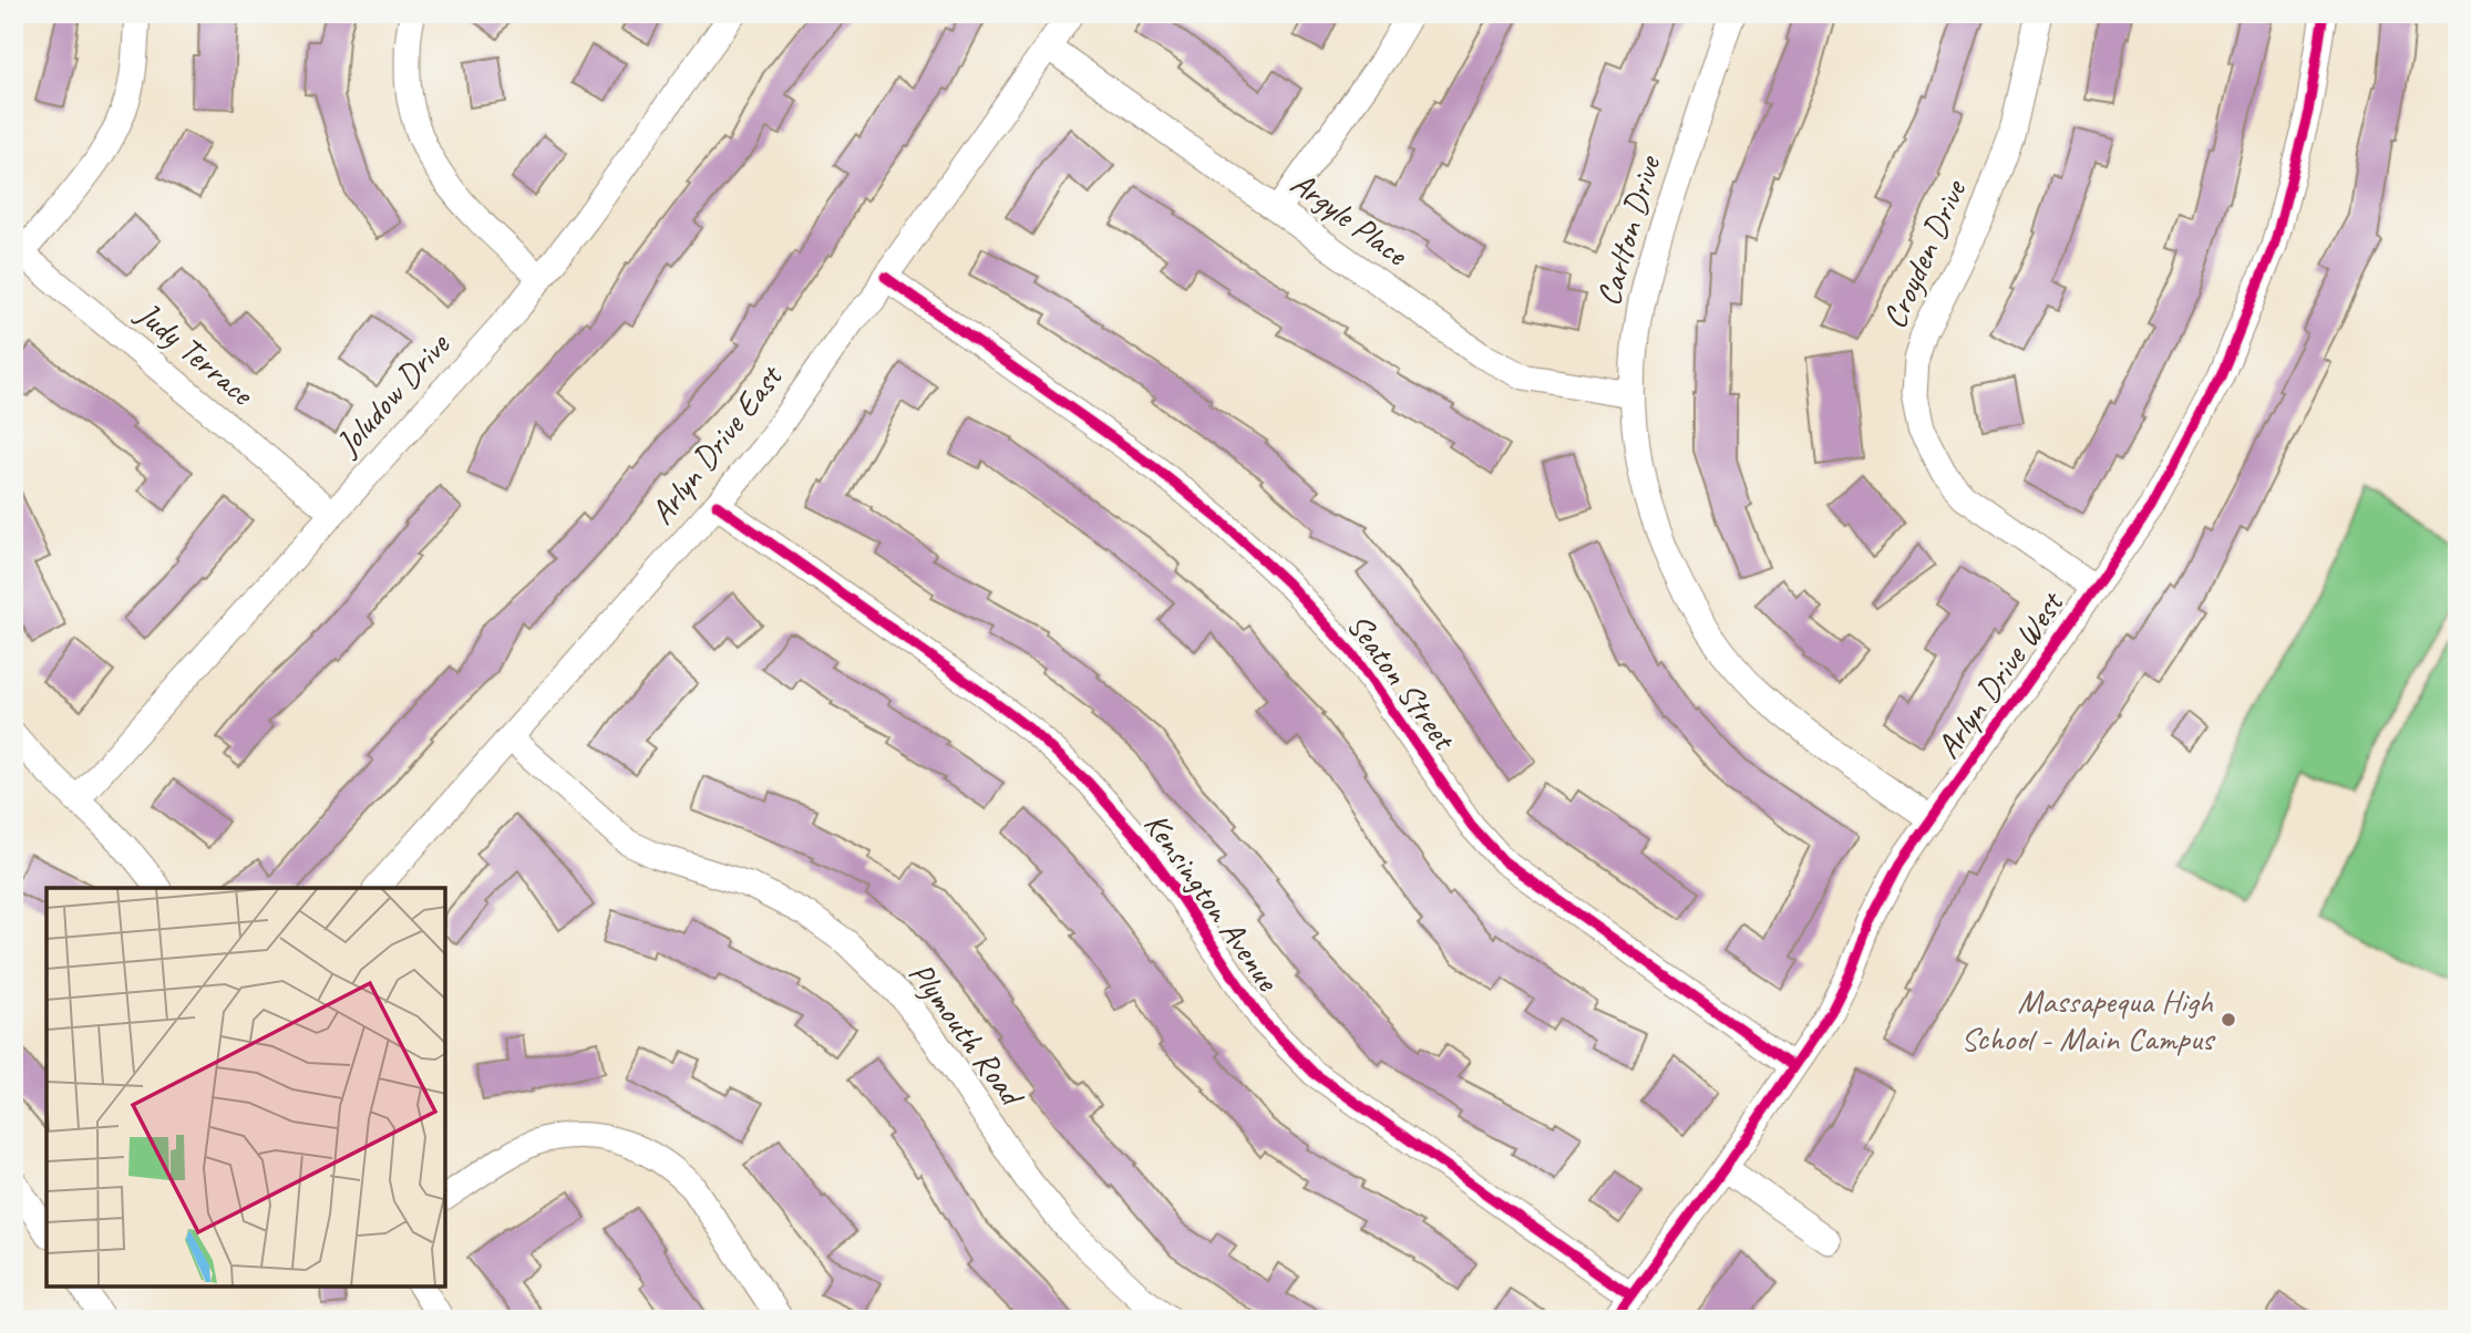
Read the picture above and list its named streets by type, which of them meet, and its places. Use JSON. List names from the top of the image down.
{
  "streets": {
    "street": [
      "Argyle Place",
      "Carlton Drive",
      "Croyden Drive",
      "Judy Terrace",
      "Joludow Drive",
      "Arlyn Drive East",
      "Arlyn Drive West",
      "Seaton Street",
      "Kensington Avenue",
      "Plymouth Road"
    ]
  },
  "crossings": [
    ["Argyle Place", "Carlton Drive"],
    ["Argyle Place", "Arlyn Drive East"],
    ["Carlton Drive", "Arlyn Drive West"],
    ["Croyden Drive", "Arlyn Drive West"],
    ["Judy Terrace", "Joludow Drive"],
    ["Arlyn Drive East", "Seaton Street"],
    ["Arlyn Drive East", "Kensington Avenue"],
    ["Arlyn Drive East", "Plymouth Road"],
    ["Arlyn Drive West", "Seaton Street"],
    ["Arlyn Drive West", "Kensington Avenue"]
  ],
  "places": ["Massapequa High School - Main Campus"]
}
